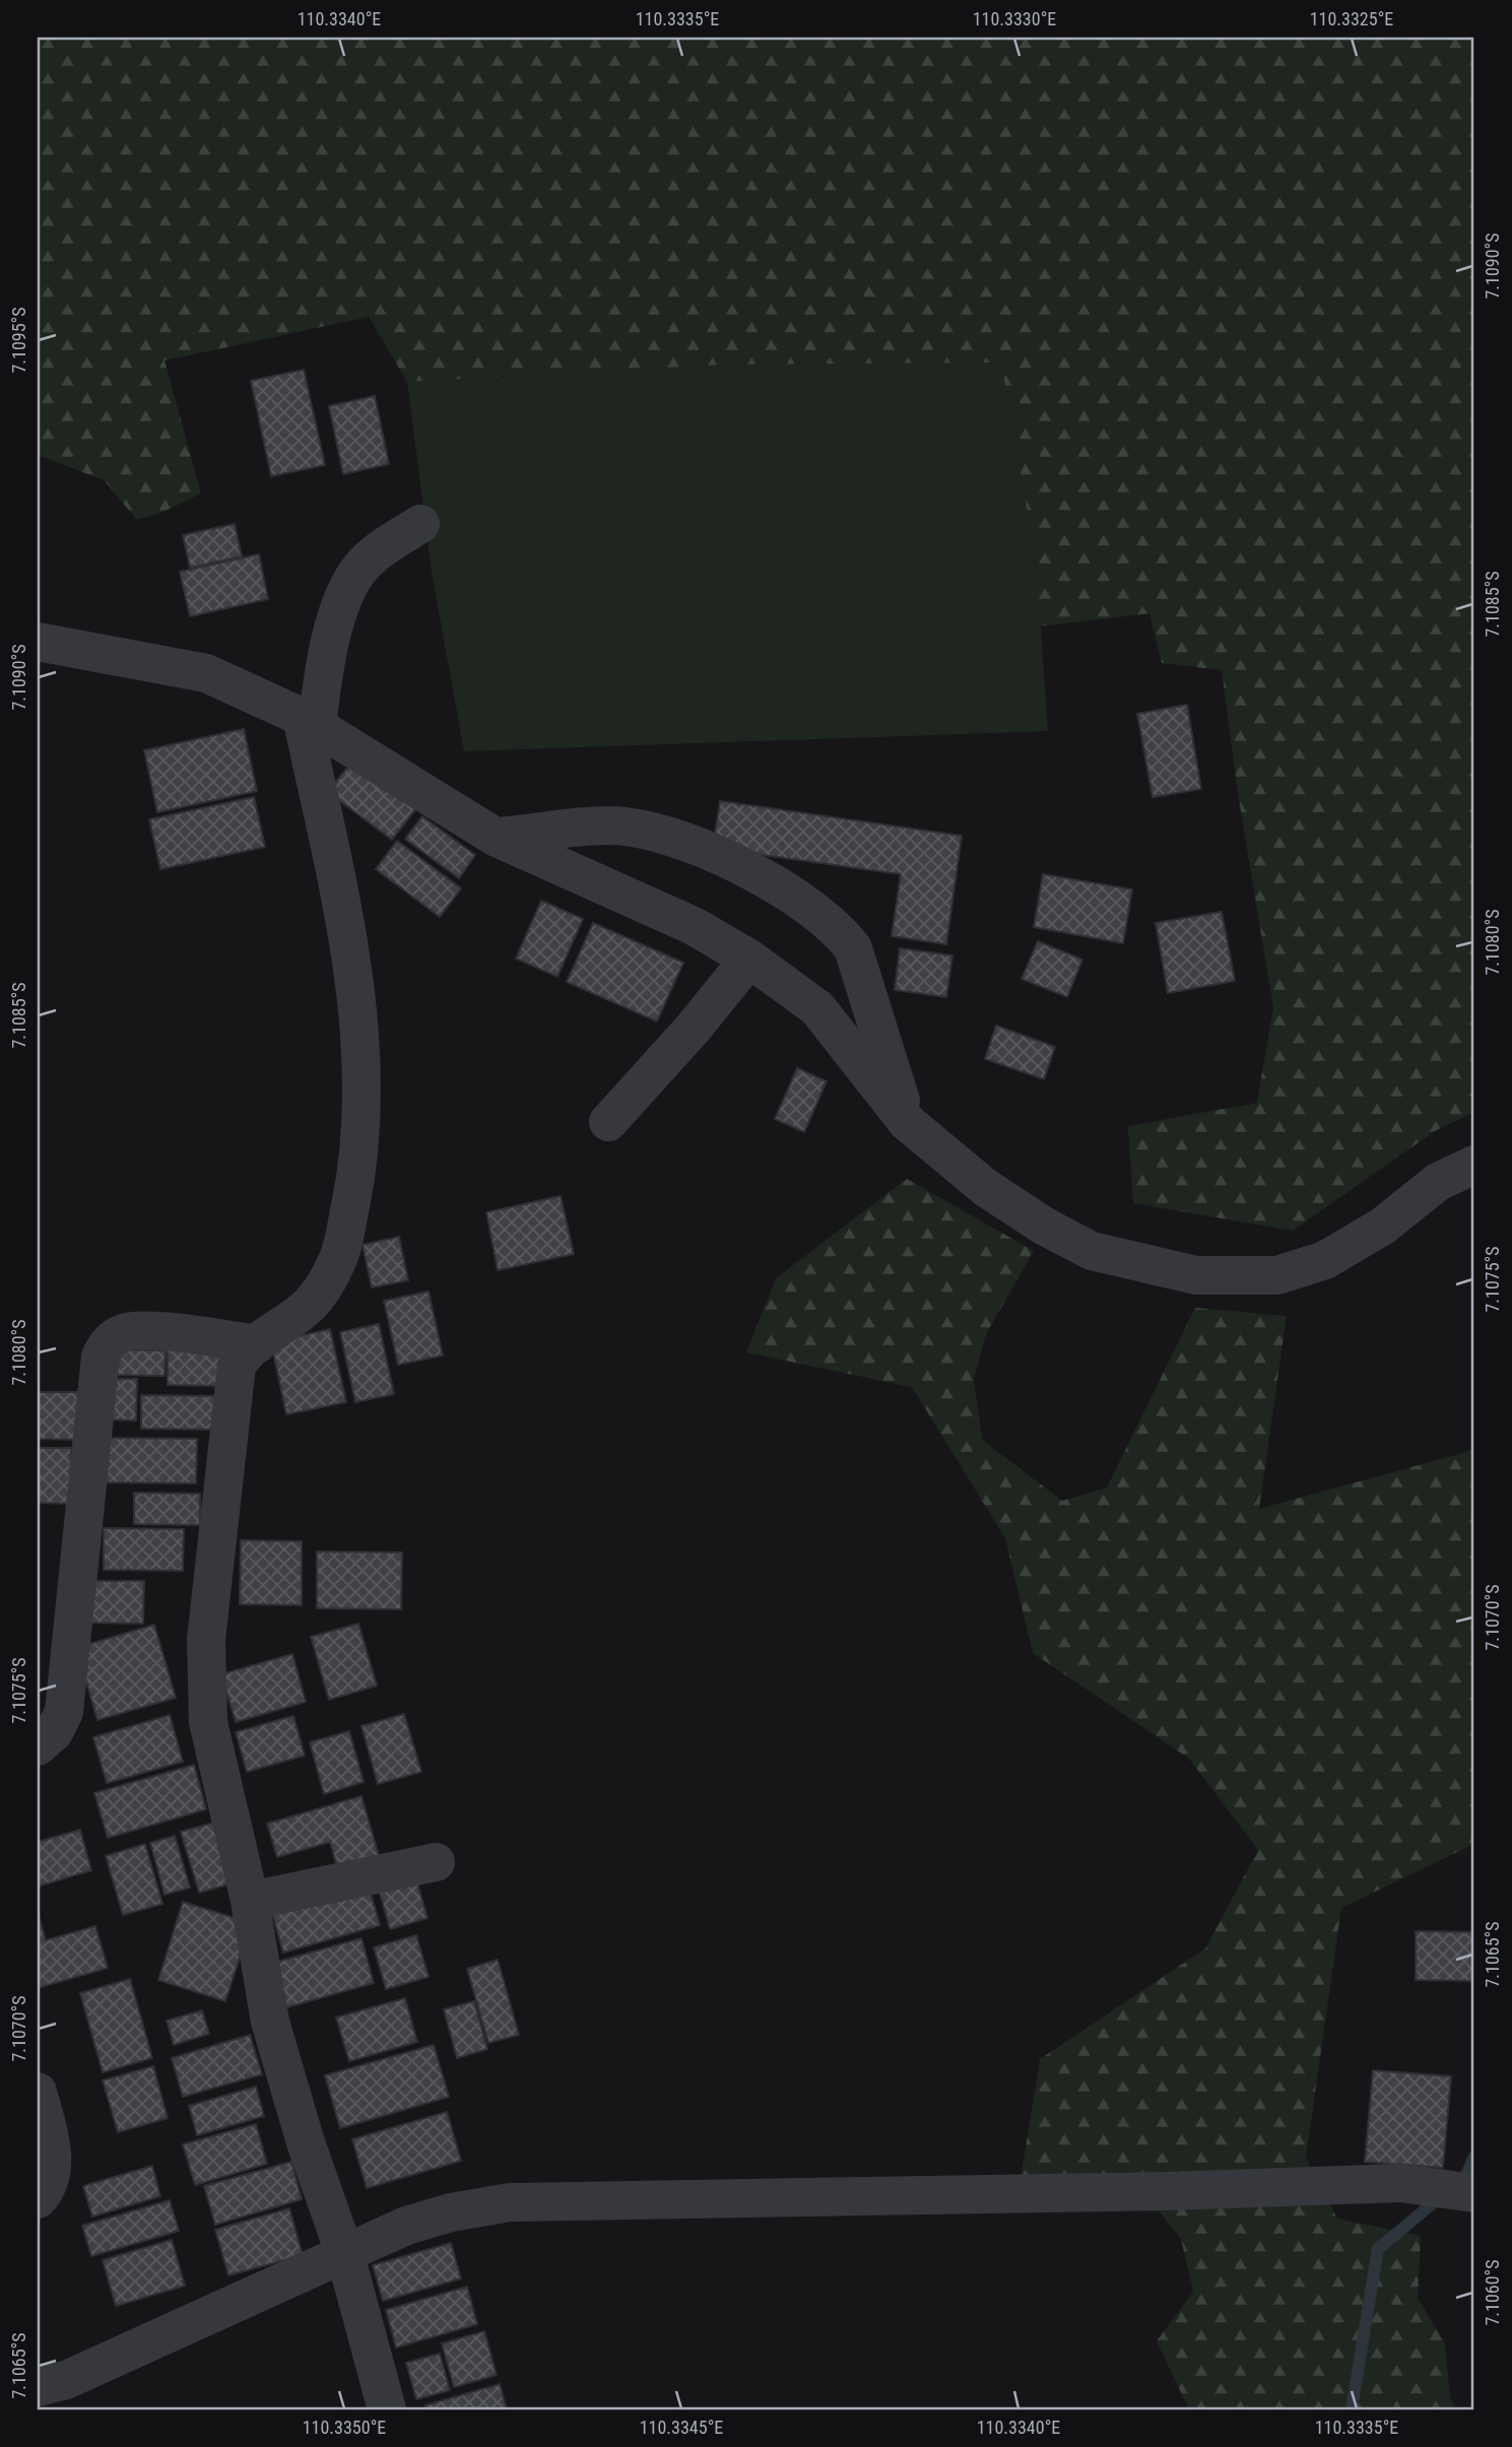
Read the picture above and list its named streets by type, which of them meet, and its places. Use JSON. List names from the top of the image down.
{
  "coordinates": [
    "110.3340°E",
    "110.3335°E",
    "110.3330°E",
    "110.3325°E",
    "7.1090°S",
    "7.1095°S",
    "7.1085°S",
    "7.1080°S",
    "7.1075°S",
    "7.1070°S",
    "7.1065°S",
    "7.1060°S",
    "110.3350°E",
    "110.3345°E"
  ]
}
